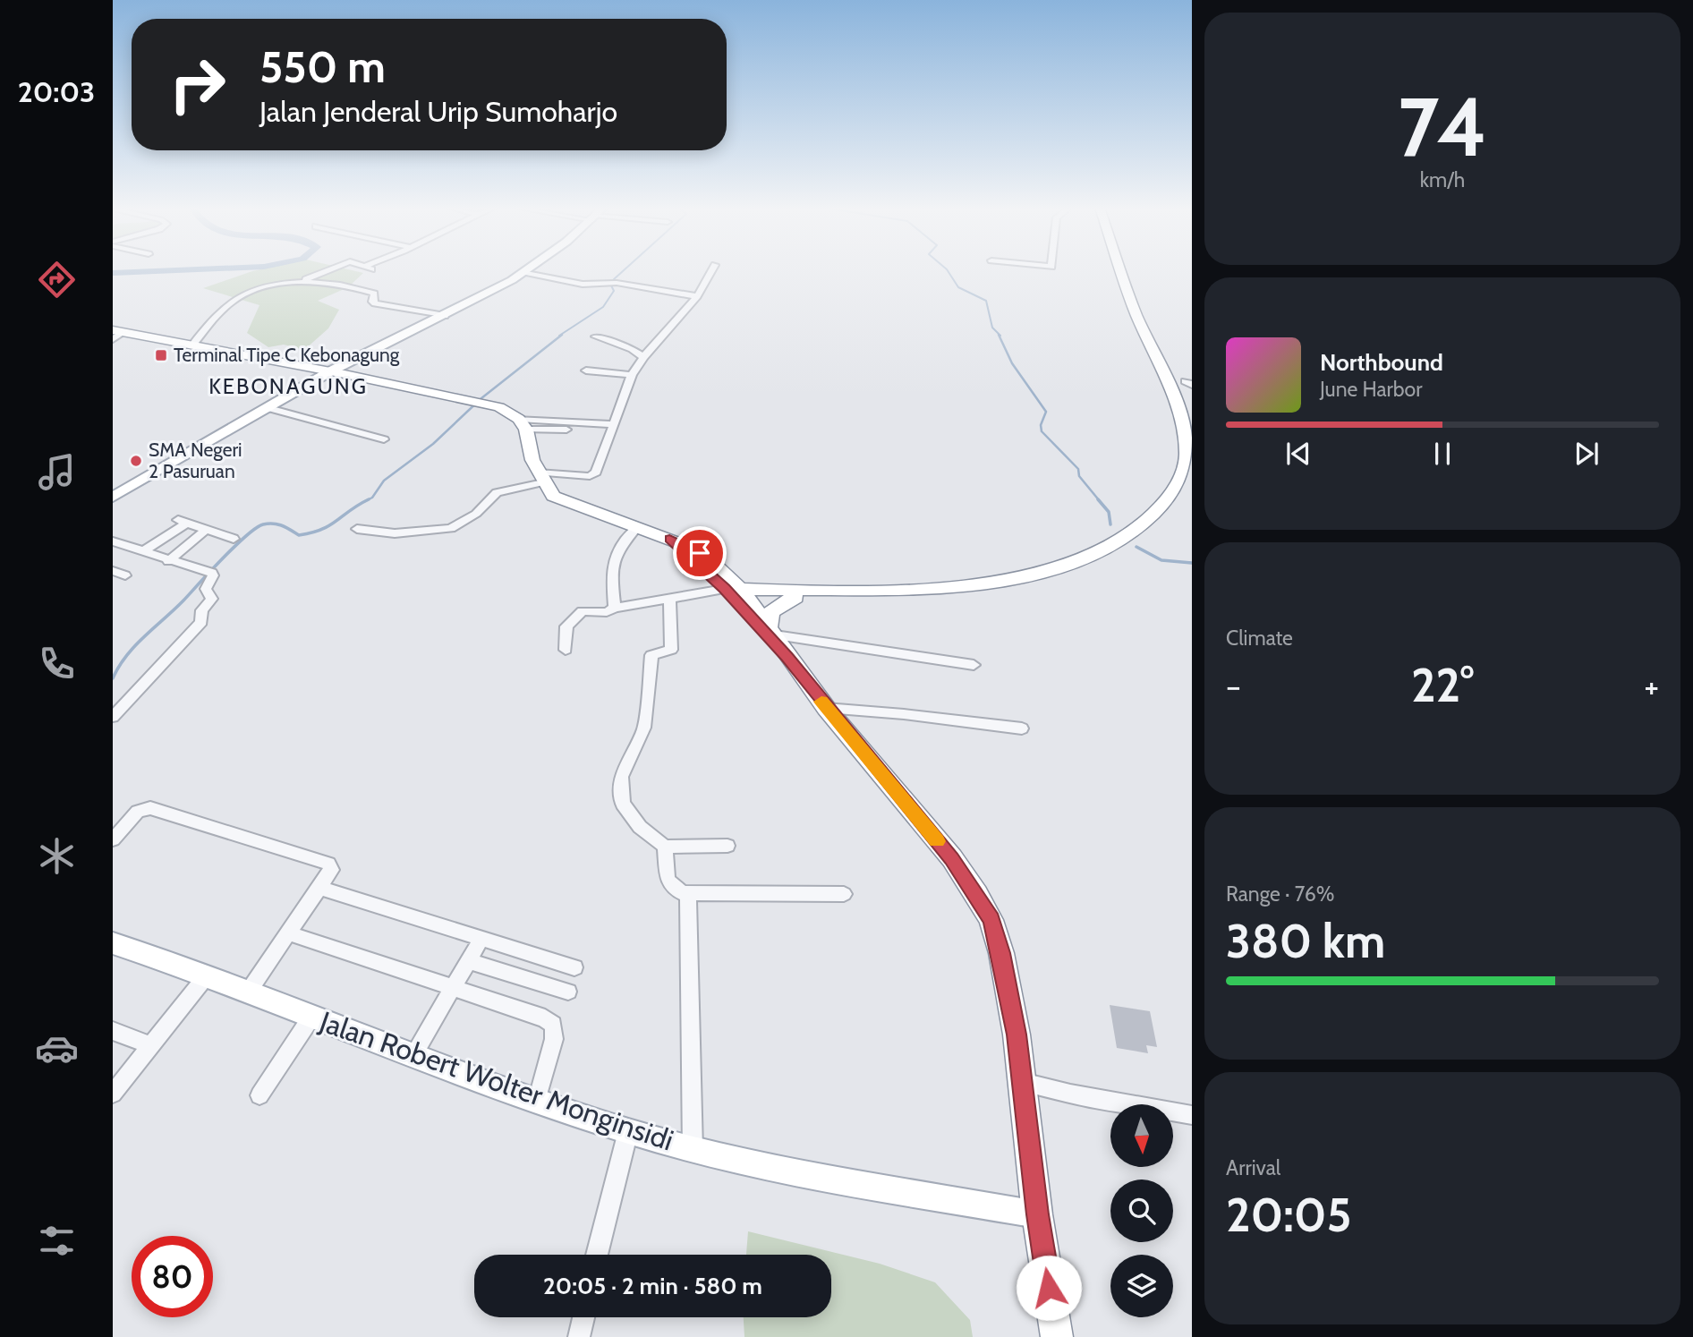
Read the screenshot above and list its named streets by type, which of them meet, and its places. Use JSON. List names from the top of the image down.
{
  "streets": {
    "main road": ["Jalan Robert Wolter Monginsidi"]
  },
  "districts": ["KEBONAGUNG"],
  "places": {
    "transit": ["Terminal Tipe C Kebonagung"],
    "other": ["SMA Negeri 2 Pasuruan"]
  },
  "north": "bottom",
  "page": {
    "tabs": "20:03",
    "tile": [
      ["74", "km/h"],
      "Climate",
      ["Range · 76%", "380 km"],
      ["Arrival", "20:05"]
    ],
    "turn": ["550 m", "Jalan Jenderal Urip Sumoharjo"],
    "song": ["Northbound", "June Harbor"],
    "heat": ["−", "22°", "+"],
    "limit": "80",
    "trip": "20:05 · 2 min · 580 m"
  }
}
